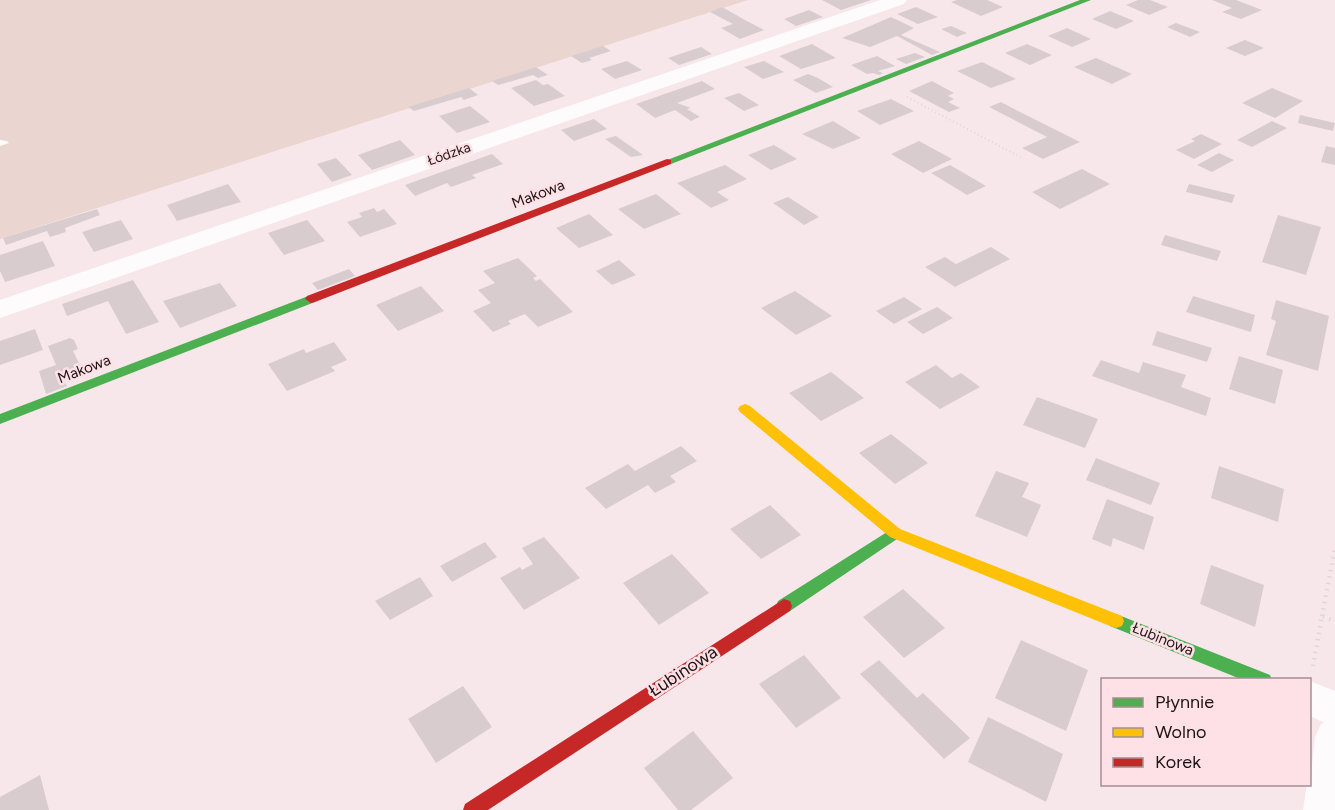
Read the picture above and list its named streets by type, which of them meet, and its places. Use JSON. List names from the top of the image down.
{
  "streets": {
    "street": ["Łódzka", "Makowa", "Łubinowa"]
  },
  "legend": ["Płynnie", "Wolno", "Korek"]
}
